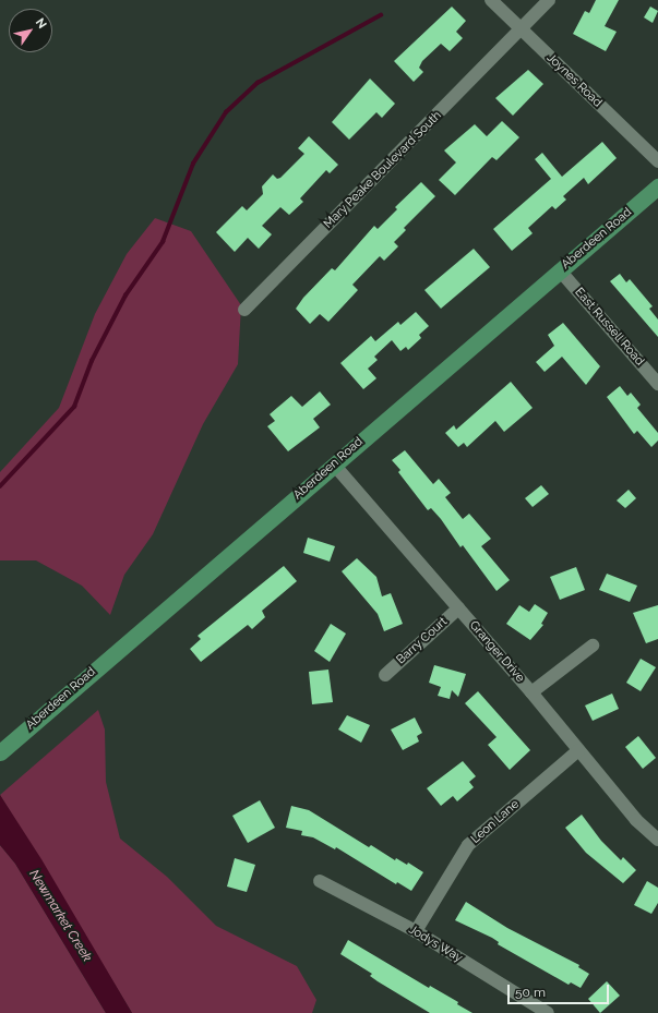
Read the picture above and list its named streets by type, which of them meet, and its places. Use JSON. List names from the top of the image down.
{
  "streets": {
    "main road": ["Aberdeen Road"],
    "street": [
      "Joynes Road",
      "Mary Peake Boulevard South",
      "East Russell Road",
      "Barry Court",
      "Granger Drive",
      "Leon Lane",
      "Jodys Way"
    ]
  },
  "crossings": [
    ["Joynes Road", "Mary Peake Boulevard South"],
    ["Aberdeen Road", "East Russell Road"],
    ["Aberdeen Road", "Granger Drive"],
    ["Barry Court", "Granger Drive"],
    ["Granger Drive", "Leon Lane"],
    ["Leon Lane", "Jodys Way"]
  ],
  "water": ["Newmarket Creek"],
  "scale_bar": "50 m",
  "north": "top right"
}
